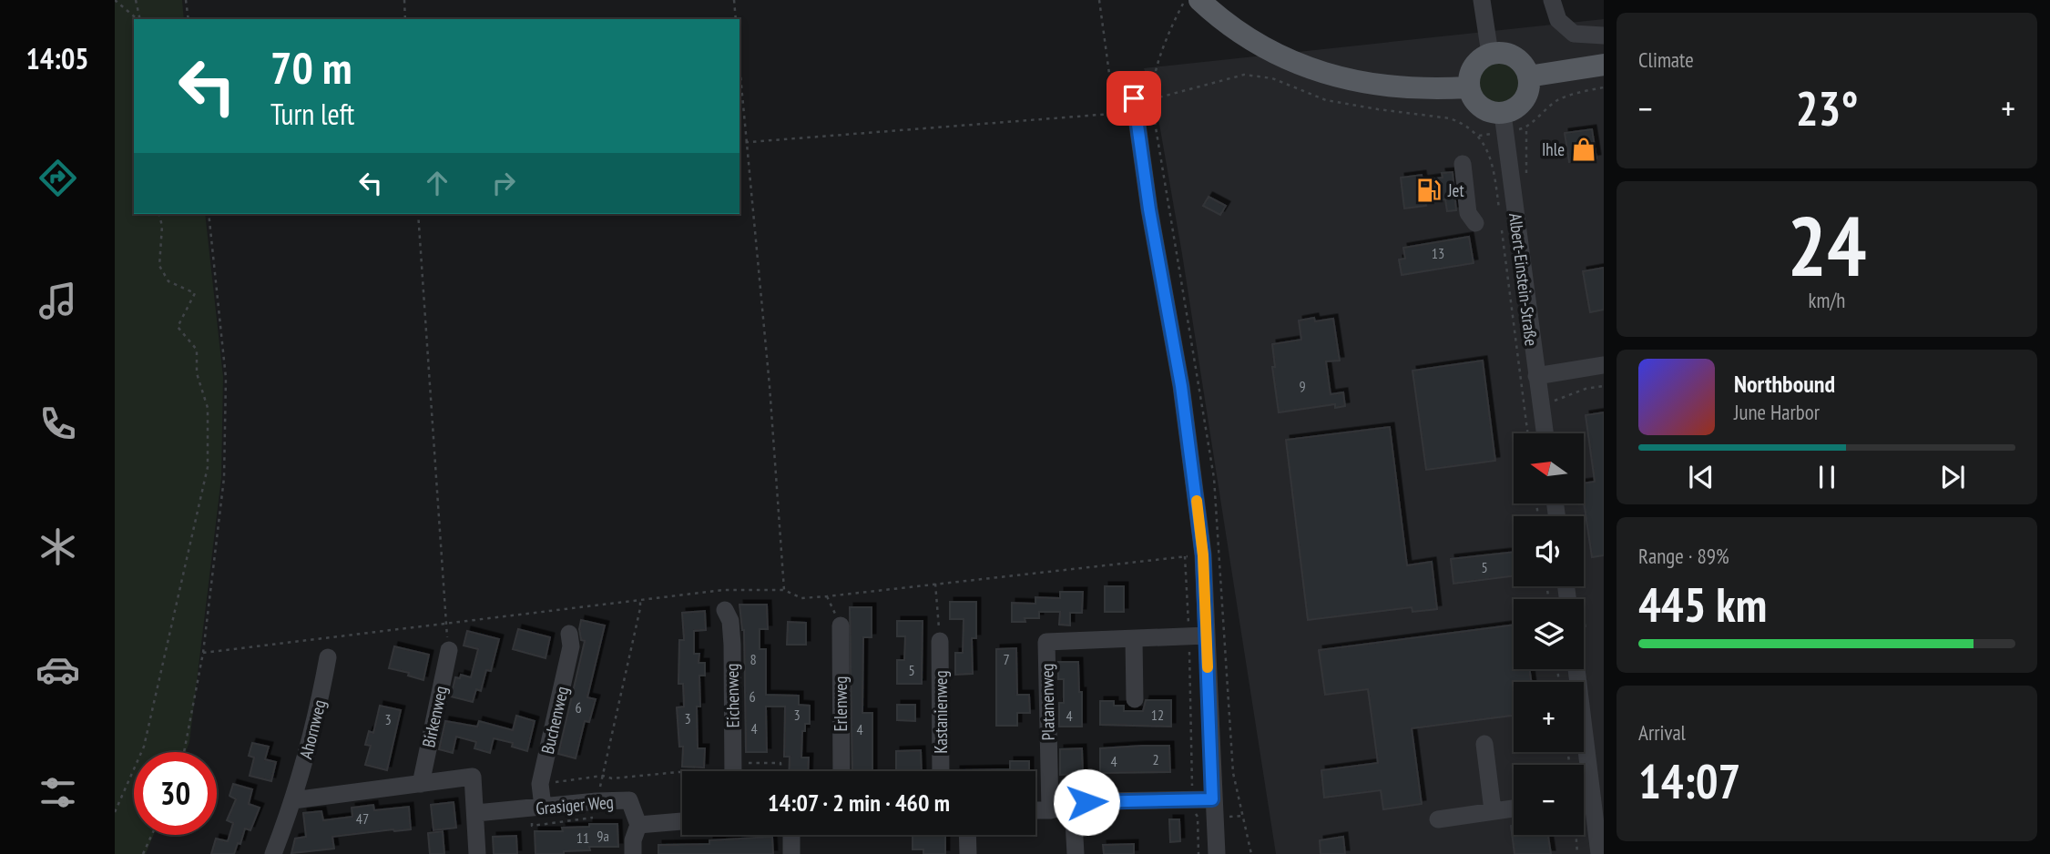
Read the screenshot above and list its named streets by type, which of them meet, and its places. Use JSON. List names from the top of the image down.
{
  "streets": {
    "street": [
      "Albert-Einstein-Straße",
      "Eichenweg",
      "Platanenweg",
      "Erlenweg",
      "Kastanienweg",
      "Birkenweg",
      "Buchenweg",
      "Ahornweg",
      "Grasiger Weg"
    ]
  },
  "crossings": [
    ["Buchenweg", "Grasiger Weg"]
  ],
  "places": {
    "shop": ["Ihle"],
    "fuel station": ["Jet"]
  },
  "house_numbers": [
    "13",
    "9",
    "5",
    "8",
    "7",
    "5",
    "6",
    "6",
    "3",
    "12",
    "4",
    "3",
    "3",
    "4",
    "4",
    "2",
    "4",
    "47",
    "9a",
    "11"
  ],
  "north": "left",
  "page": {
    "tabs": "14:05",
    "tile": [
      "Climate",
      ["24", "km/h"],
      ["Range · 89%", "445 km"],
      ["Arrival", "14:07"]
    ],
    "turn": ["70 m", "Turn left"],
    "heat": ["−", "23°", "+"],
    "song": ["Northbound", "June Harbor"],
    "map_buttons": ["+", "−"],
    "limit": "30",
    "trip": "14:07 · 2 min · 460 m"
  }
}
